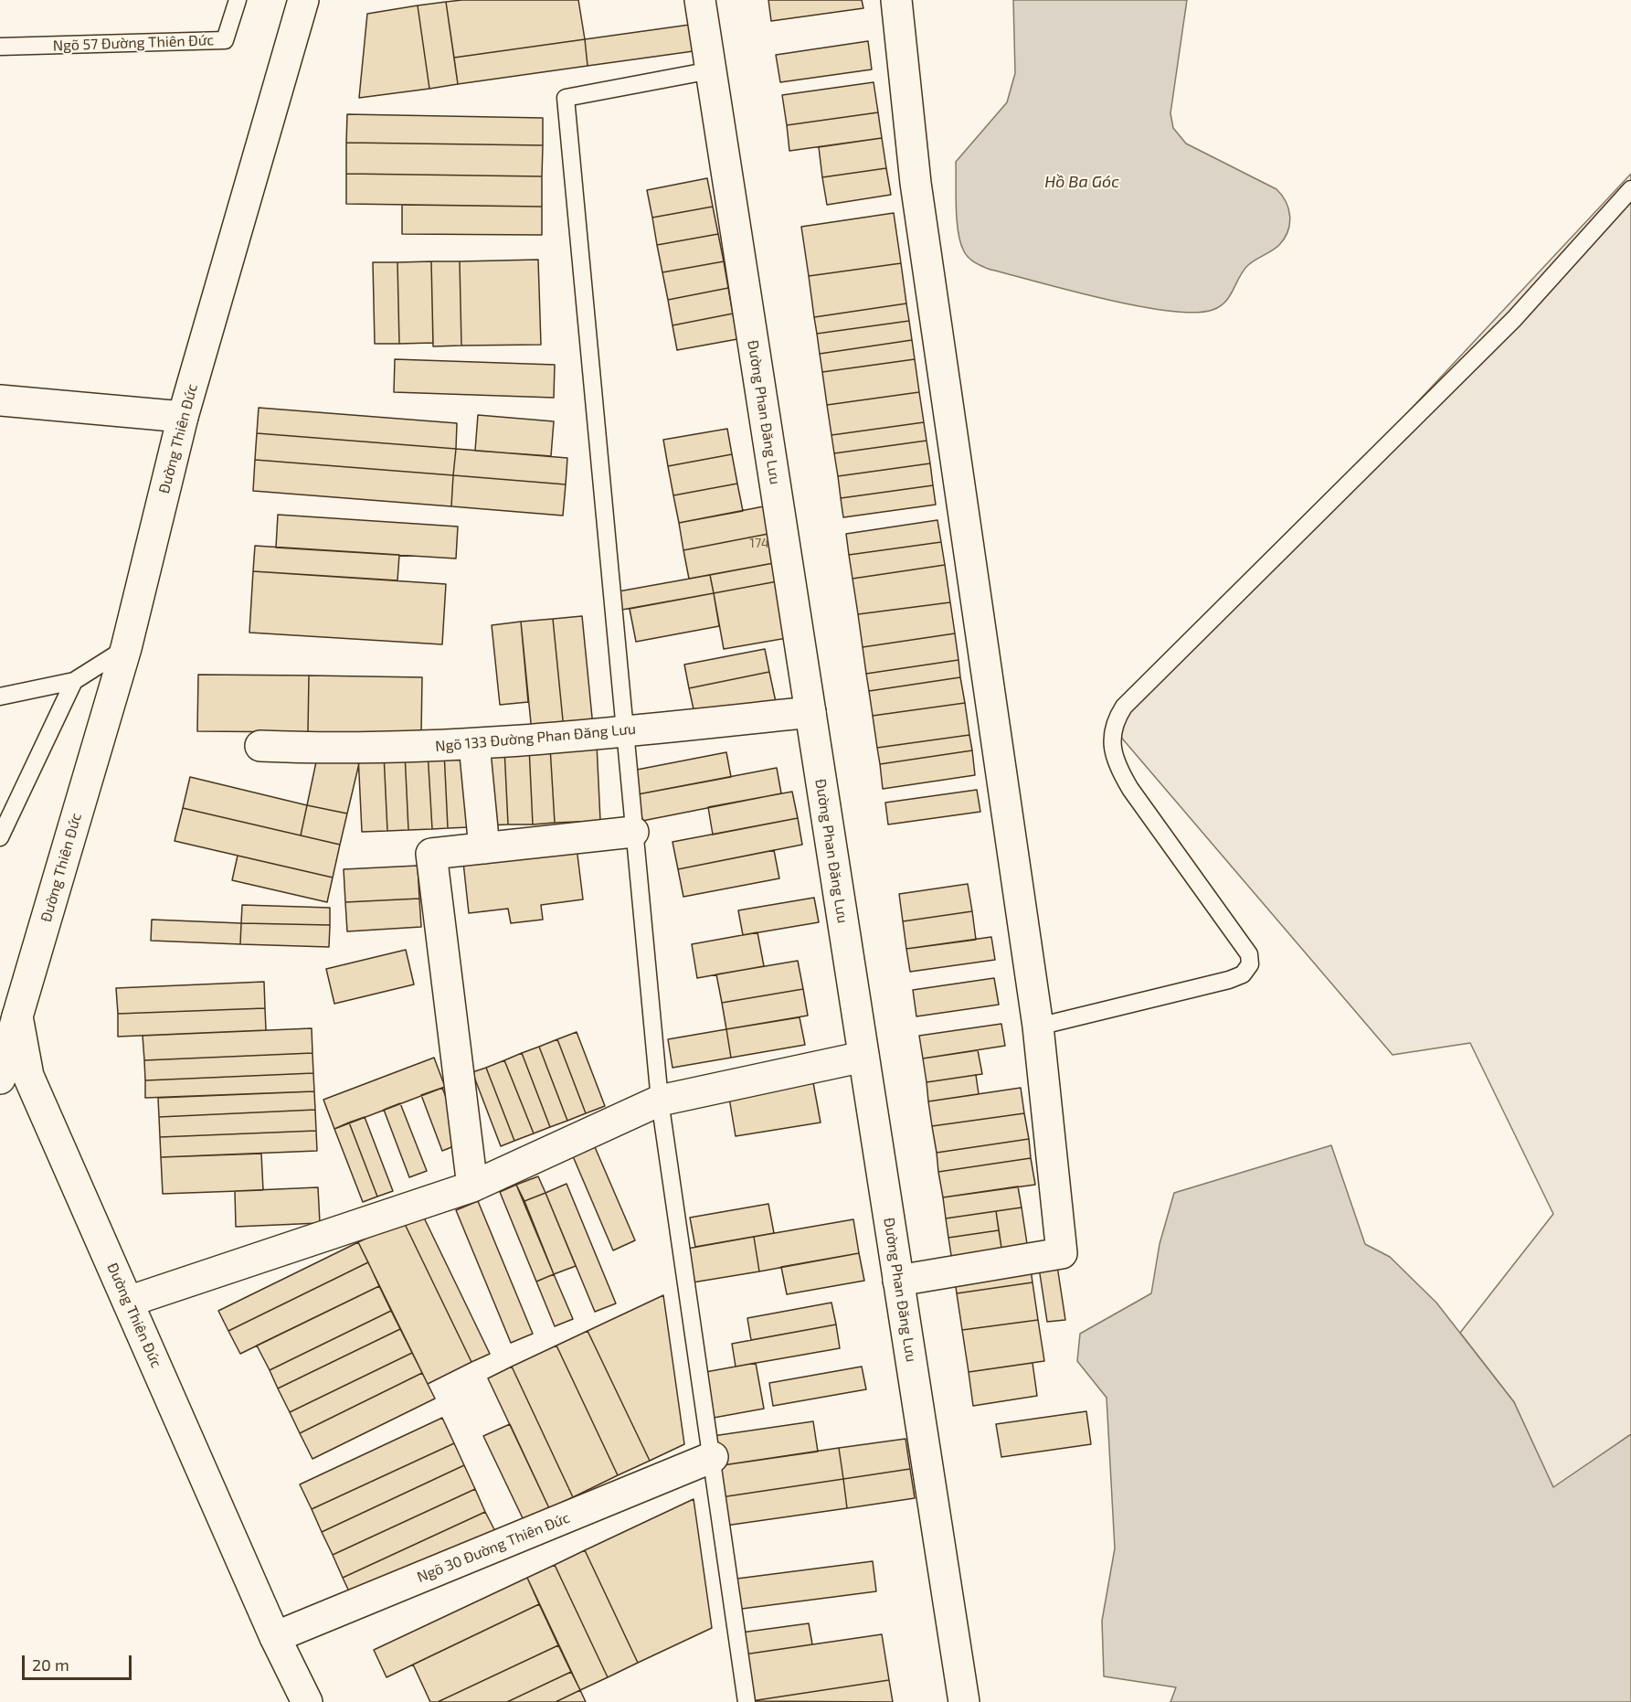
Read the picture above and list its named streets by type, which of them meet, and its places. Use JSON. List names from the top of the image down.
{
  "streets": {
    "main road": [
      "Đường Phan Đăng Lưu",
      "Đường Thiên Đức",
      "Ngõ 133 Đường Phan Đăng Lưu",
      "Ngõ 30 Đường Thiên Đức"
    ],
    "lane": ["Ngõ 57 Đường Thiên Đức"]
  },
  "crossings": [
    ["Đường Phan Đăng Lưu", "Ngõ 133 Đường Phan Đăng Lưu"],
    ["Đường Thiên Đức", "Ngõ 30 Đường Thiên Đức"]
  ],
  "water": ["Hồ Ba Góc"],
  "house_numbers": ["174"],
  "scale_bar": "20 m"
}
